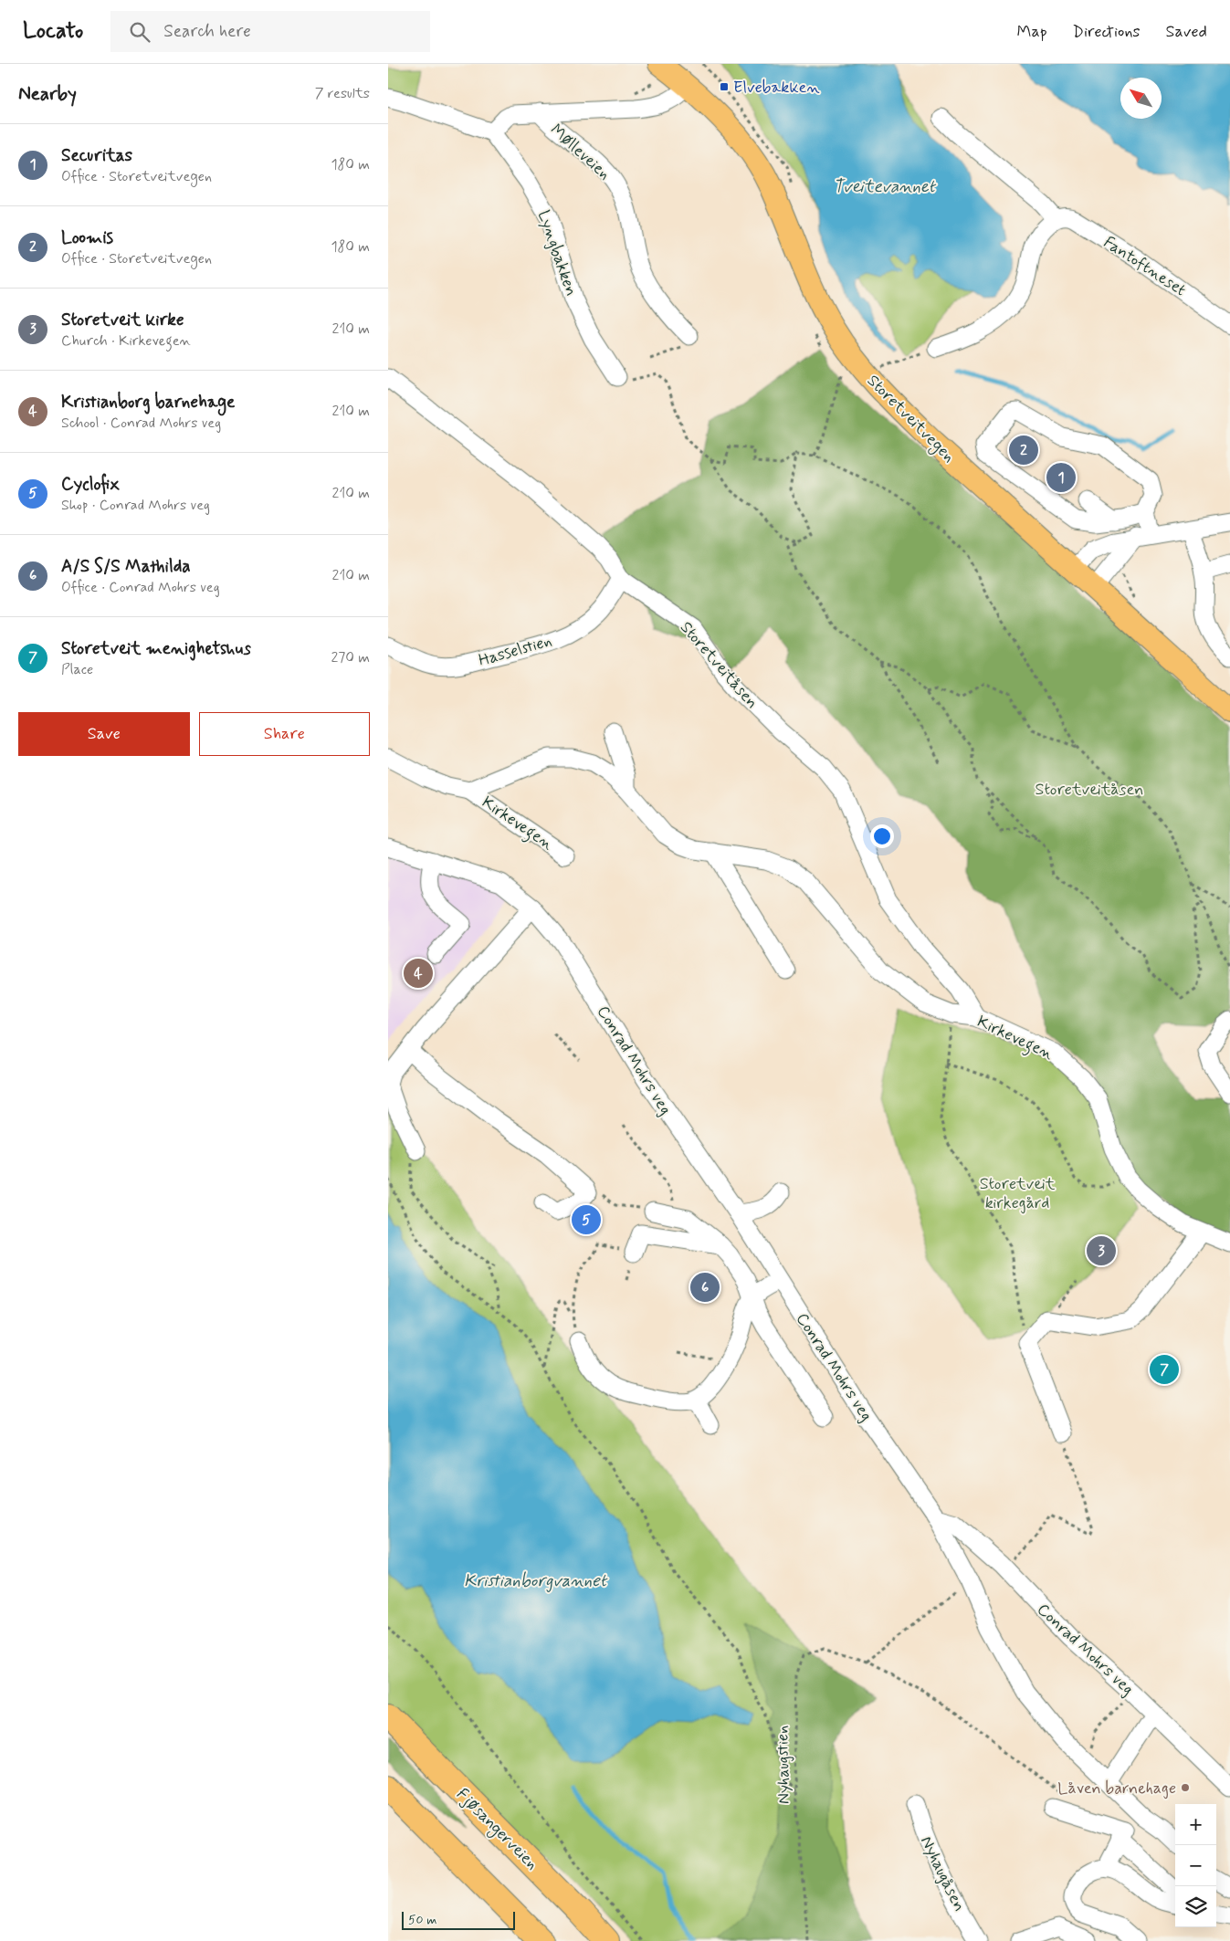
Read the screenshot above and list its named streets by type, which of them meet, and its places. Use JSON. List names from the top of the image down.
{
  "streets": {
    "highway": ["Fjøsangerveien"],
    "main road": ["Storetveitvegen"],
    "street": [
      "Mølleveien",
      "Lyngbakken",
      "Fantoftneset",
      "Hasselstien",
      "Storetveitåsen",
      "Kirkevegen",
      "Conrad Mohrs veg",
      "Nyhaugåsen"
    ],
    "path": ["Nyhaugstien"]
  },
  "crossings": [
    ["Hasselstien", "Storetveitåsen"],
    ["Storetveitåsen", "Kirkevegen"]
  ],
  "water": ["Tveitevannet", "Kristianborgvannet"],
  "parks": ["Storetveitåsen", "Storetveit kirkegård"],
  "places": {
    "transit": ["Elvebakken"],
    "other": ["Låven barnehage"]
  },
  "scale_bar": "50 m",
  "north": "top left",
  "page": {
    "header": "Locato",
    "search": "Search here",
    "nav": ["Map", "Directions", "Saved"],
    "heading": ["Nearby", "7 results"],
    "list": [
      {
        "mark": "1",
        "name": "Securitas",
        "note": "Office · Storetveitvegen",
        "value": "180 m"
      },
      {
        "mark": "2",
        "name": "Loomis",
        "note": "Office · Storetveitvegen",
        "value": "180 m"
      },
      {
        "mark": "3",
        "name": "Storetveit kirke",
        "note": "Church · Kirkevegen",
        "value": "210 m"
      },
      {
        "mark": "4",
        "name": "Kristianborg barnehage",
        "note": "School · Conrad Mohrs veg",
        "value": "210 m"
      },
      {
        "mark": "5",
        "name": "Cyclofix",
        "note": "Shop · Conrad Mohrs veg",
        "value": "210 m"
      },
      {
        "mark": "6",
        "name": "A/S S/S Mathilda",
        "note": "Office · Conrad Mohrs veg",
        "value": "210 m"
      },
      {
        "mark": "7",
        "name": "Storetveit menighetshus",
        "note": "Place",
        "value": "270 m"
      }
    ],
    "pins": [
      "2",
      "1",
      "4",
      "5",
      "3",
      "6",
      "7"
    ],
    "buttons": ["Save", "Share"],
    "map_buttons": ["+", "−"],
    "scale": "50 m"
  }
}
